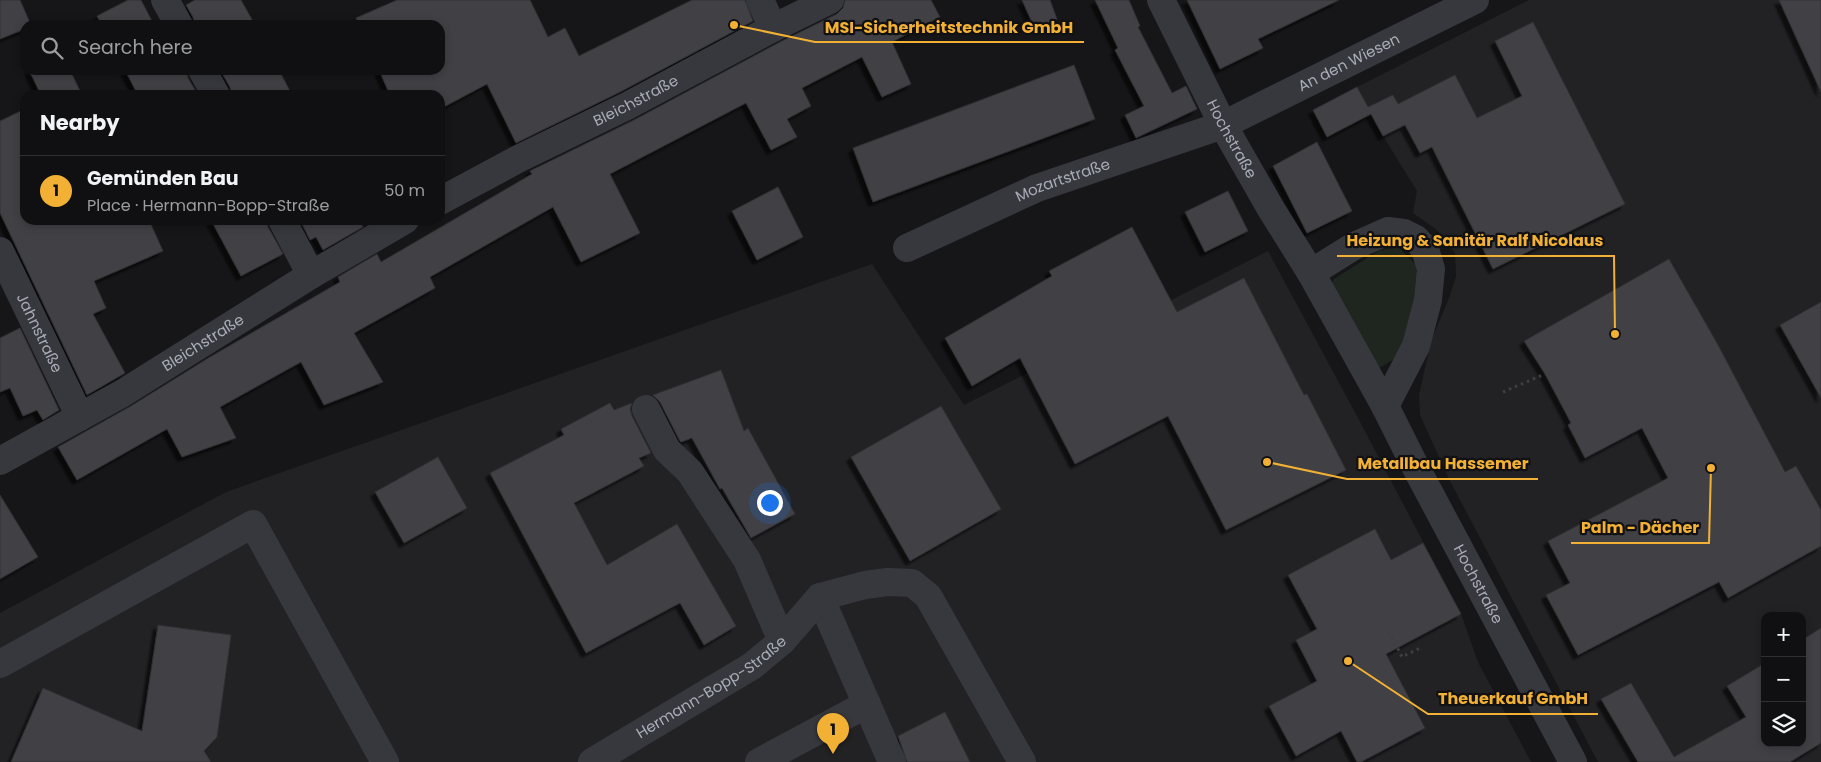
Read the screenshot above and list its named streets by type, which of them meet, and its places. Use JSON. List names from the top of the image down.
{
  "streets": {
    "street": [
      "An den Wiesen",
      "Bleichstraße",
      "Hochstraße",
      "Mozartstraße",
      "Jahnstraße",
      "Hermann-Bopp-Straße"
    ]
  },
  "crossings": [
    ["An den Wiesen", "Hochstraße"],
    ["An den Wiesen", "Mozartstraße"],
    ["Bleichstraße", "Jahnstraße"],
    ["Hochstraße", "Mozartstraße"]
  ],
  "places": [
    "MSI-Sicherheitstechnik GmbH",
    "Heizung & Sanitär Ralf Nicolaus",
    "Metallbau Hassemer",
    "Palm - Dächer",
    "Theuerkauf GmbH"
  ],
  "page": {
    "search": "Search here",
    "heading": "Nearby",
    "list": [
      {
        "mark": "1",
        "name": "Gemünden Bau",
        "note": "Place · Hermann-Bopp-Straße",
        "value": "50 m"
      }
    ],
    "map_buttons": ["+", "−"],
    "pins": "1"
  }
}
